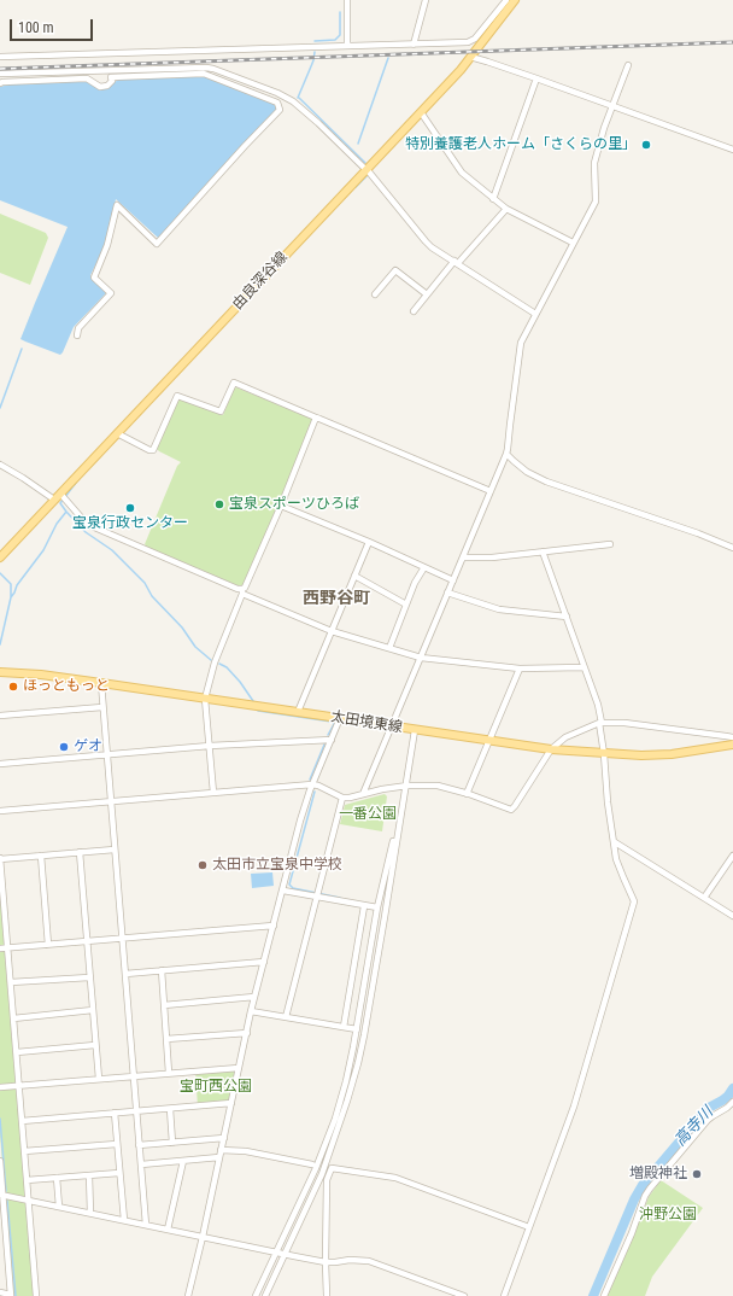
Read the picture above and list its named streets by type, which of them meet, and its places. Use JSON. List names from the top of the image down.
{
  "streets": {
    "main road": ["由良深谷線", "太田境東線"]
  },
  "districts": ["西野谷町"],
  "water": ["高寺川"],
  "parks": ["一番公園", "宝町西公園", "沖野公園"],
  "places": [
    "特別養護老人ホーム「さくらの里」",
    "宝泉スポーツひろば",
    "宝泉行政センター",
    "ほっともっと",
    "ゲオ",
    "太田市立宝泉中学校",
    "増殿神社"
  ],
  "scale_bar": "100 m"
}
